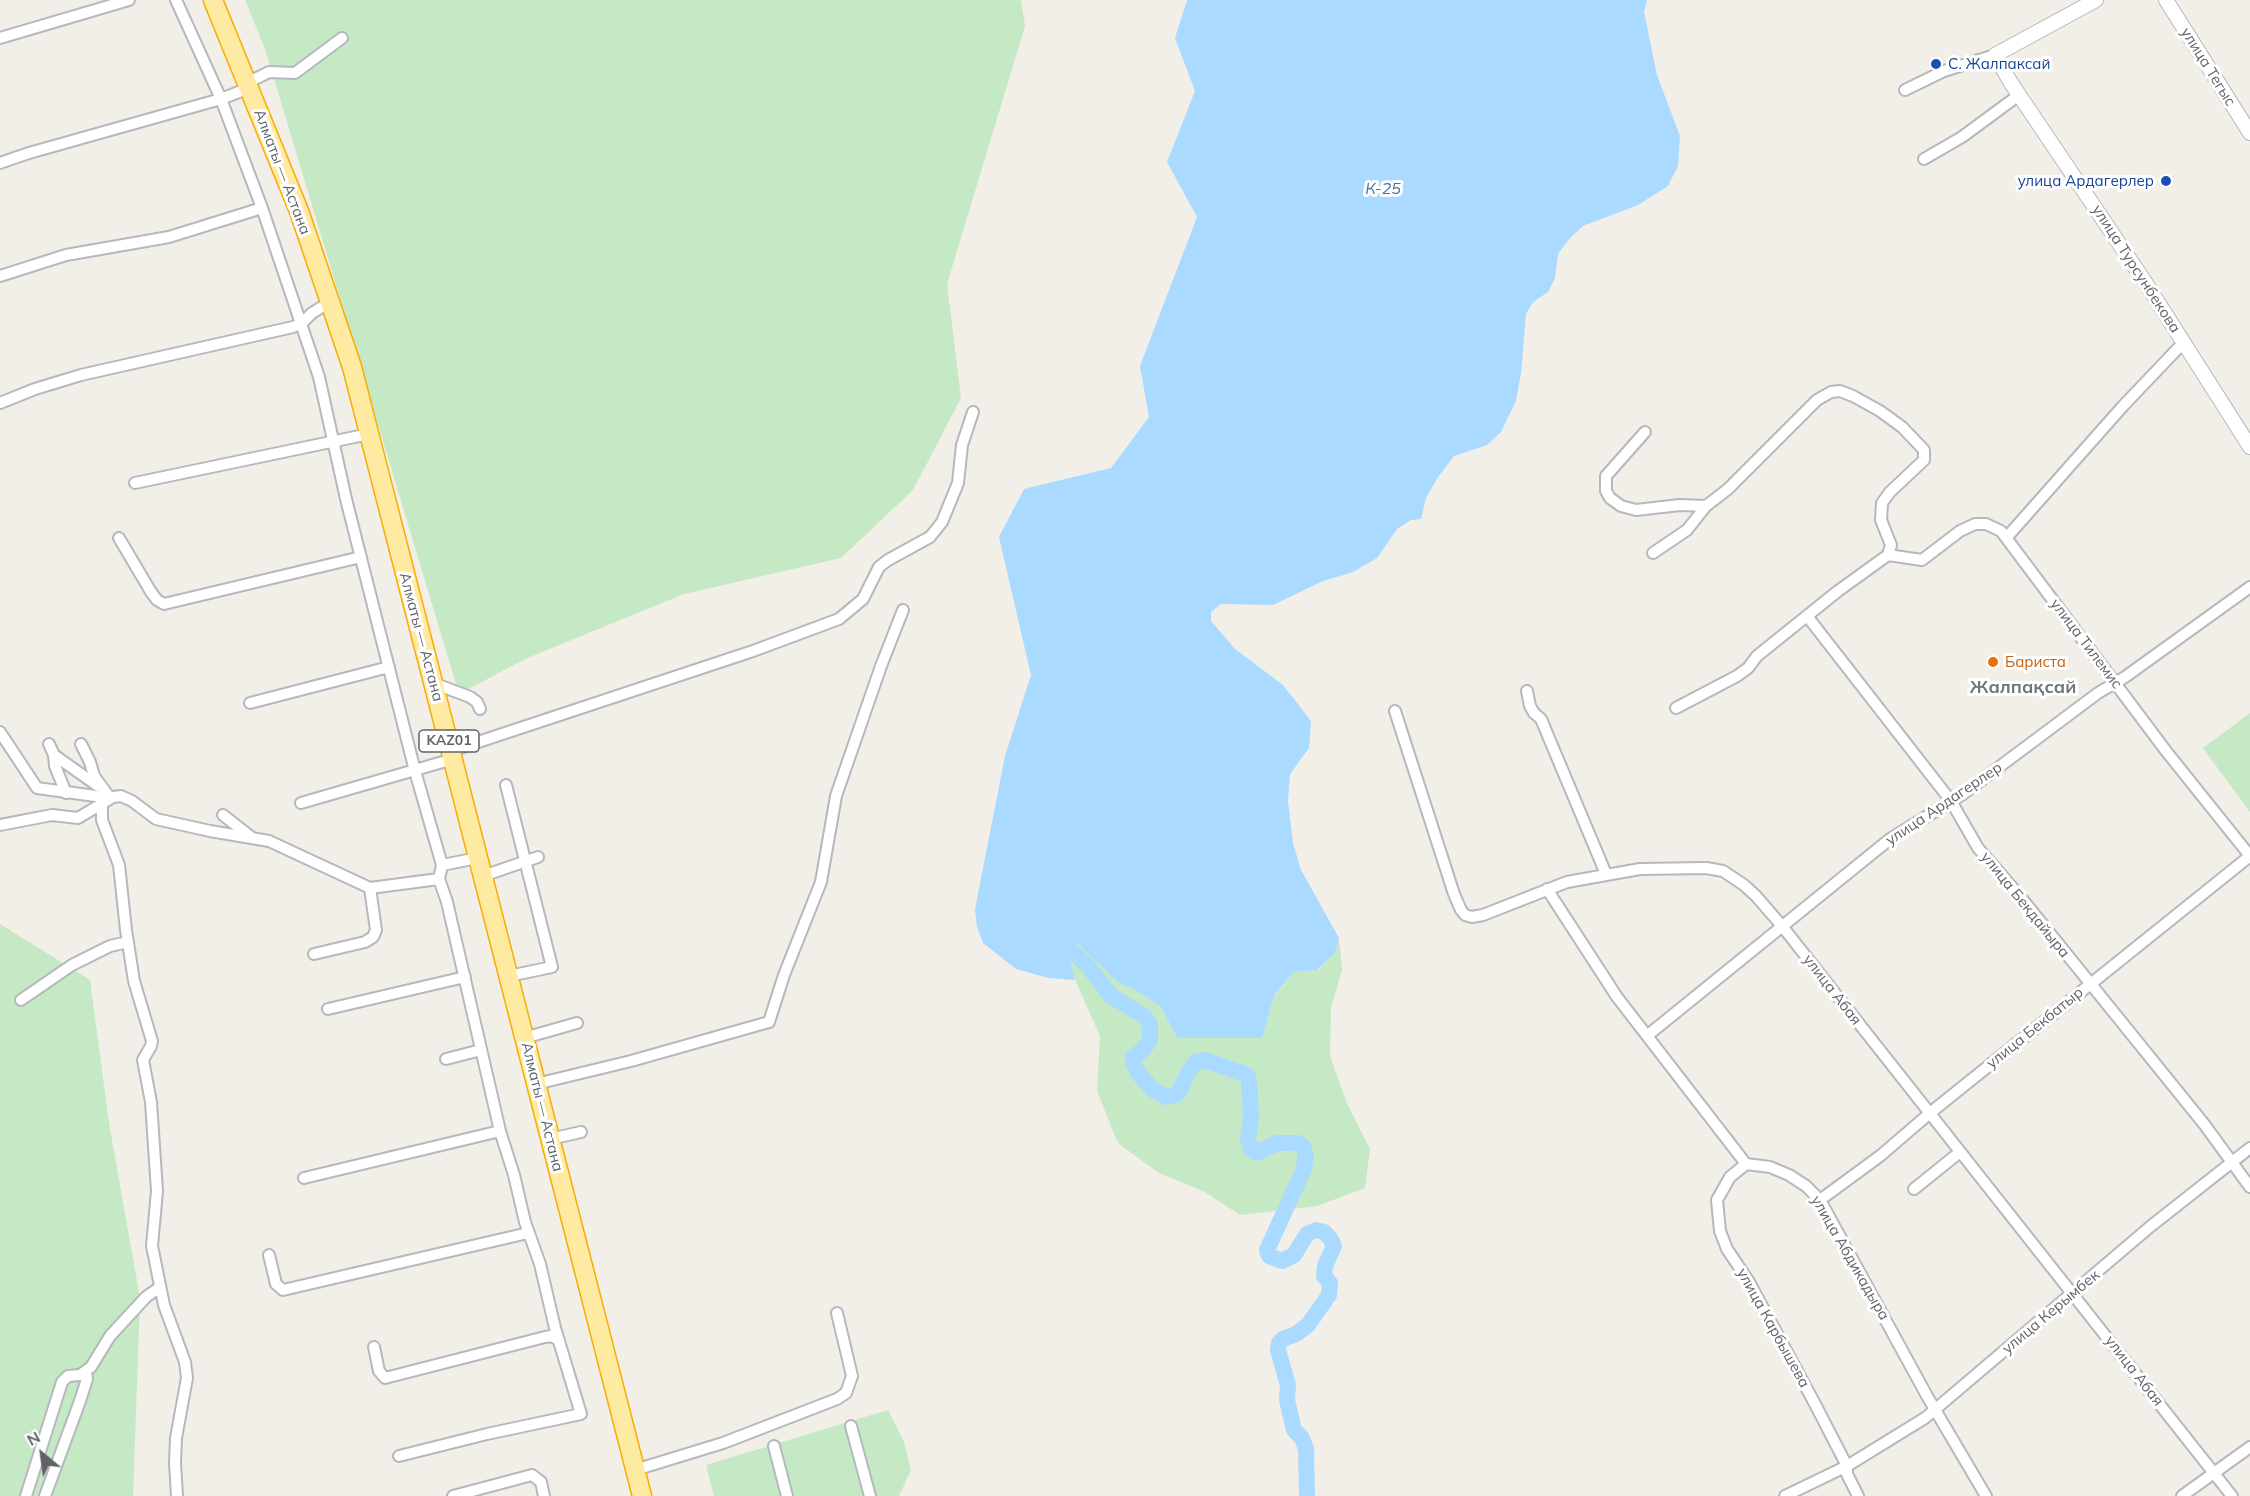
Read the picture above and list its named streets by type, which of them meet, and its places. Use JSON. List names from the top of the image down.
{
  "streets": {
    "highway": ["Алматы — Астана", "KАZ01"],
    "street": [
      "улица Тегыс",
      "улица Турсунбекова",
      "улица Тилемис",
      "улица Ардагерлер",
      "улица Бекдайыра",
      "улица Абая",
      "улица Бекбатыр",
      "улица Абдикадыра",
      "улица Керымбек",
      "улица Карбышева"
    ]
  },
  "crossings": [
    ["улица Тилемис", "улица Ардагерлер"],
    ["улица Тилемис", "улица Бекбатыр"],
    ["улица Ардагерлер", "улица Бекдайыра"],
    ["улица Ардагерлер", "улица Абая"],
    ["улица Бекдайыра", "улица Бекбатыр"],
    ["улица Бекдайыра", "улица Керымбек"],
    ["улица Абая", "улица Бекбатыр"],
    ["улица Абая", "улица Керымбек"],
    ["улица Бекбатыр", "улица Абдикадыра"],
    ["улица Абдикадыра", "улица Керымбек"],
    ["улица Абдикадыра", "улица Карбышева"],
    ["улица Керымбек", "улица Карбышева"]
  ],
  "districts": ["Жалпақсай"],
  "water": ["К-25"],
  "places": ["С. Жалпаксай", "улица Ардагерлер", "Бариста"],
  "north": "top left"
}
